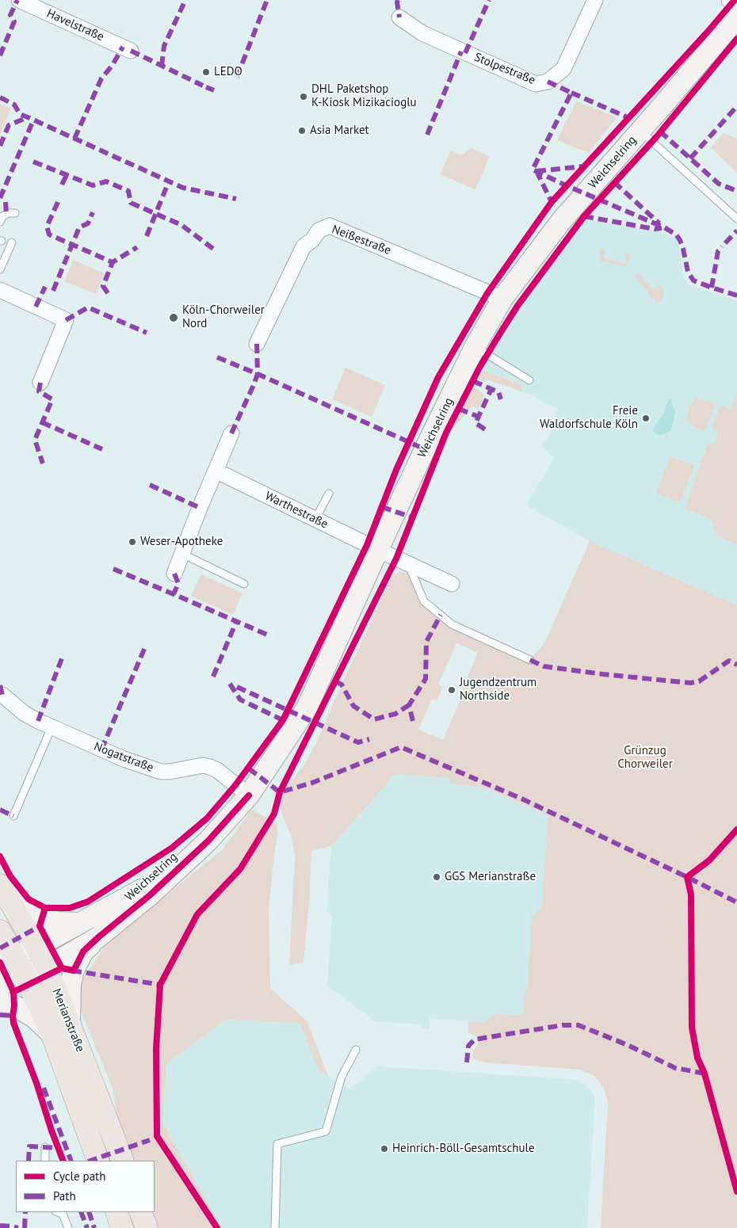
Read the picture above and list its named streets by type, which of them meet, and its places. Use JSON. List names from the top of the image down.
{
  "streets": {
    "main road": ["Merianstraße"],
    "street": [
      "Havelstraße",
      "Stolpestraße",
      "Weichselring",
      "Neißestraße",
      "Warthestraße",
      "Nogatstraße"
    ]
  },
  "crossings": [
    ["Weichselring", "Neißestraße"],
    ["Weichselring", "Warthestraße"],
    ["Weichselring", "Nogatstraße"],
    ["Weichselring", "Merianstraße"]
  ],
  "parks": ["Grünzug Chorweiler"],
  "places": [
    "LEDO",
    "DHL Paketshop K-Kiosk Mizikacioglu",
    "Asia Market",
    "Köln-Chorweiler Nord",
    "Freie Waldorfschule Köln",
    "Weser-Apotheke",
    "Jugendzentrum Northside",
    "GGS Merianstraße",
    "Heinrich-Böll-Gesamtschule"
  ],
  "legend": ["Cycle path", "Path"]
}
